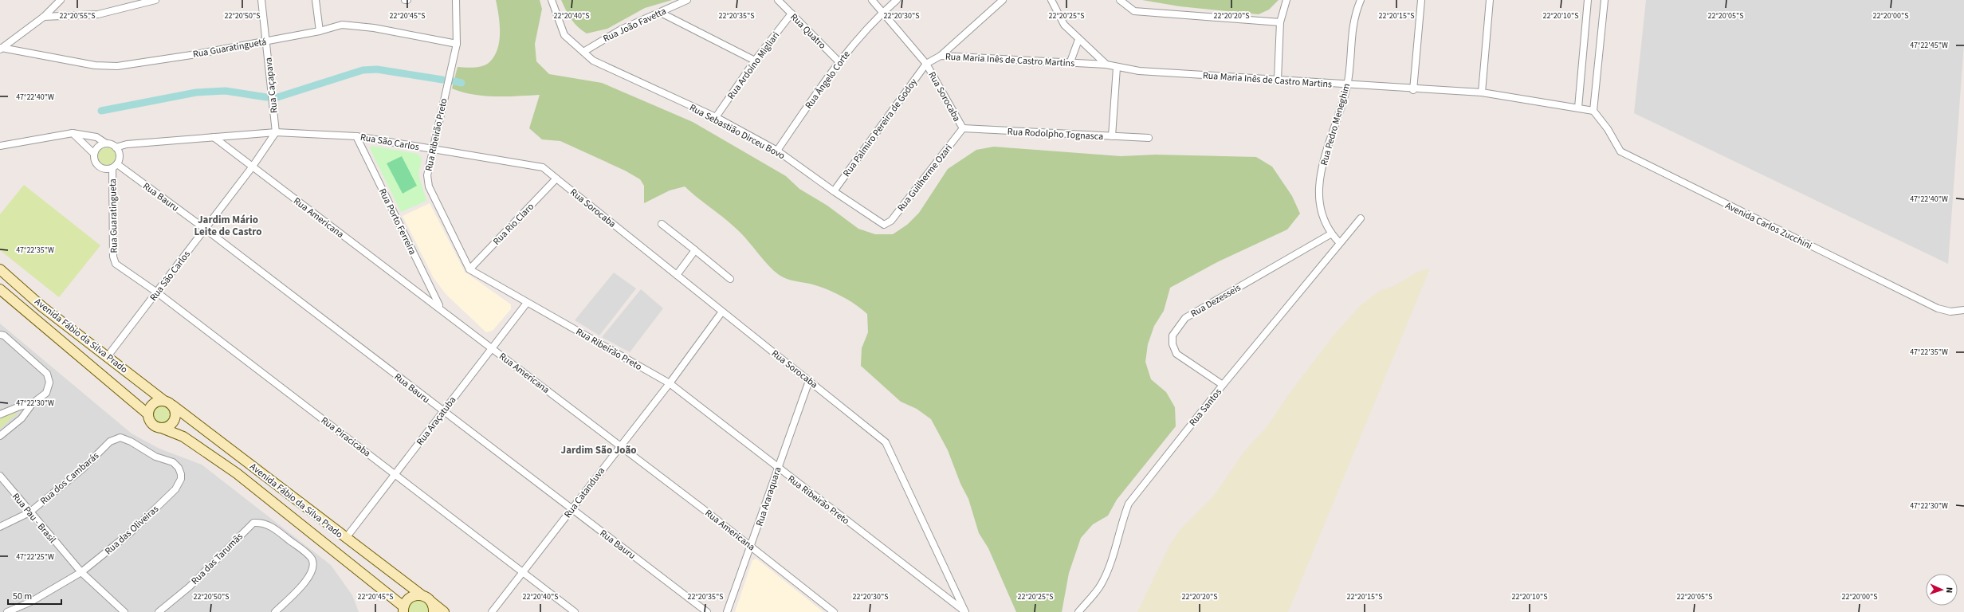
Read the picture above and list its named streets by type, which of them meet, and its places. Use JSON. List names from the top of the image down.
{
  "streets": {
    "main road": ["Avenida Fábio da Silva Prado"],
    "street": [
      "Rua João Favetta",
      "Rua Quatro",
      "Rua Guaratinguetá",
      "Rua Maria Inês de Castro Martins",
      "Rua Ardoíno Migliari",
      "Rua Ângelo Corte",
      "Rua Caçapava",
      "Rua Sorocaba",
      "Rua Pedro Meneghim",
      "Rua Palmiro Pereira de Godoy",
      "Rua Sebastião Dirceu Bovo",
      "Rua Rodolpho Tognasca",
      "Rua Ribeirão Preto",
      "Rua São Carlos",
      "Rua Guilherme Ozari",
      "Rua Bauru",
      "Rua Guaratingueta",
      "Rua Americana",
      "Rua Porto Ferreira",
      "Rua Rio Claro",
      "Avenida Carlos Zucchini",
      "Rua Dezesseis",
      "Rua Santos",
      "Rua Araçatuba",
      "Rua Piracicaba",
      "Rua dos Cambarás",
      "Rua Catanduva",
      "Rua Araraquara",
      "Rua Pau - Brasil",
      "Rua das Oliveiras",
      "Rua das Tarumãs"
    ]
  },
  "crossings": [
    ["Rua João Favetta", "Rua Sebastião Dirceu Bovo"],
    ["Rua Quatro", "Rua Ardoíno Migliari"],
    ["Rua Quatro", "Rua Ângelo Corte"],
    ["Rua Guaratinguetá", "Rua Caçapava"],
    ["Rua Guaratinguetá", "Rua Ribeirão Preto"],
    ["Rua Maria Inês de Castro Martins", "Rua Pedro Meneghim"],
    ["Rua Maria Inês de Castro Martins", "Rua Palmiro Pereira de Godoy"],
    ["Rua Maria Inês de Castro Martins", "Avenida Carlos Zucchini"],
    ["Rua Ardoíno Migliari", "Rua Sebastião Dirceu Bovo"],
    ["Rua Ângelo Corte", "Rua Sebastião Dirceu Bovo"],
    ["Rua Caçapava", "Rua São Carlos"],
    ["Rua Sorocaba", "Rua Palmiro Pereira de Godoy"],
    ["Rua Sorocaba", "Rua Rodolpho Tognasca"],
    ["Rua Sorocaba", "Rua Ribeirão Preto"],
    ["Rua Sorocaba", "Rua São Carlos"],
    ["Rua Sorocaba", "Rua Guilherme Ozari"],
    ["Rua Sorocaba", "Rua Rio Claro"],
    ["Rua Sorocaba", "Rua Catanduva"],
    ["Rua Sorocaba", "Rua Araraquara"],
    ["Rua Pedro Meneghim", "Rua Dezesseis"],
    ["Rua Pedro Meneghim", "Rua Santos"],
    ["Rua Palmiro Pereira de Godoy", "Rua Sebastião Dirceu Bovo"],
    ["Rua Sebastião Dirceu Bovo", "Rua Guilherme Ozari"],
    ["Rua Rodolpho Tognasca", "Rua Guilherme Ozari"],
    ["Rua Ribeirão Preto", "Rua São Carlos"],
    ["Rua Ribeirão Preto", "Rua Rio Claro"],
    ["Rua Ribeirão Preto", "Rua Araçatuba"],
    ["Rua Ribeirão Preto", "Rua Catanduva"],
    ["Rua Ribeirão Preto", "Rua Araraquara"],
    ["Rua São Carlos", "Rua Bauru"],
    ["Rua São Carlos", "Rua Guaratingueta"],
    ["Rua São Carlos", "Rua Americana"],
    ["Rua São Carlos", "Rua Porto Ferreira"],
    ["Rua São Carlos", "Rua Rio Claro"],
    ["Rua São Carlos", "Avenida Fábio da Silva Prado"],
    ["Rua São Carlos", "Rua Piracicaba"],
    ["Rua Bauru", "Rua Guaratingueta"],
    ["Rua Bauru", "Rua Araçatuba"],
    ["Rua Bauru", "Rua Catanduva"],
    ["Rua Guaratingueta", "Rua Piracicaba"],
    ["Rua Americana", "Rua Porto Ferreira"],
    ["Rua Americana", "Rua Araçatuba"],
    ["Rua Americana", "Rua Catanduva"],
    ["Rua Americana", "Rua Araraquara"],
    ["Rua Dezesseis", "Rua Santos"],
    ["Avenida Fábio da Silva Prado", "Rua Araçatuba"],
    ["Rua Araçatuba", "Rua Piracicaba"],
    ["Rua Piracicaba", "Rua Catanduva"],
    ["Rua dos Cambarás", "Rua Pau - Brasil"],
    ["Rua dos Cambarás", "Rua das Oliveiras"],
    ["Rua Pau - Brasil", "Rua das Oliveiras"]
  ],
  "districts": ["Jardim Mário Leite de Castro", "Jardim São João"],
  "scale_bar": "50 m",
  "north": "right",
  "coordinates": [
    "22°20'55\"S",
    "22°20'50\"S",
    "22°20'45\"S",
    "22°20'40\"S",
    "22°20'35\"S",
    "22°20'30\"S",
    "22°20'25\"S",
    "22°20'20\"S",
    "22°20'15\"S",
    "22°20'10\"S",
    "22°20'05\"S",
    "22°20'00\"S",
    "47°22'45\"W",
    "47°22'40\"W",
    "47°22'35\"W",
    "47°22'30\"W",
    "47°22'25\"W"
  ]
}
